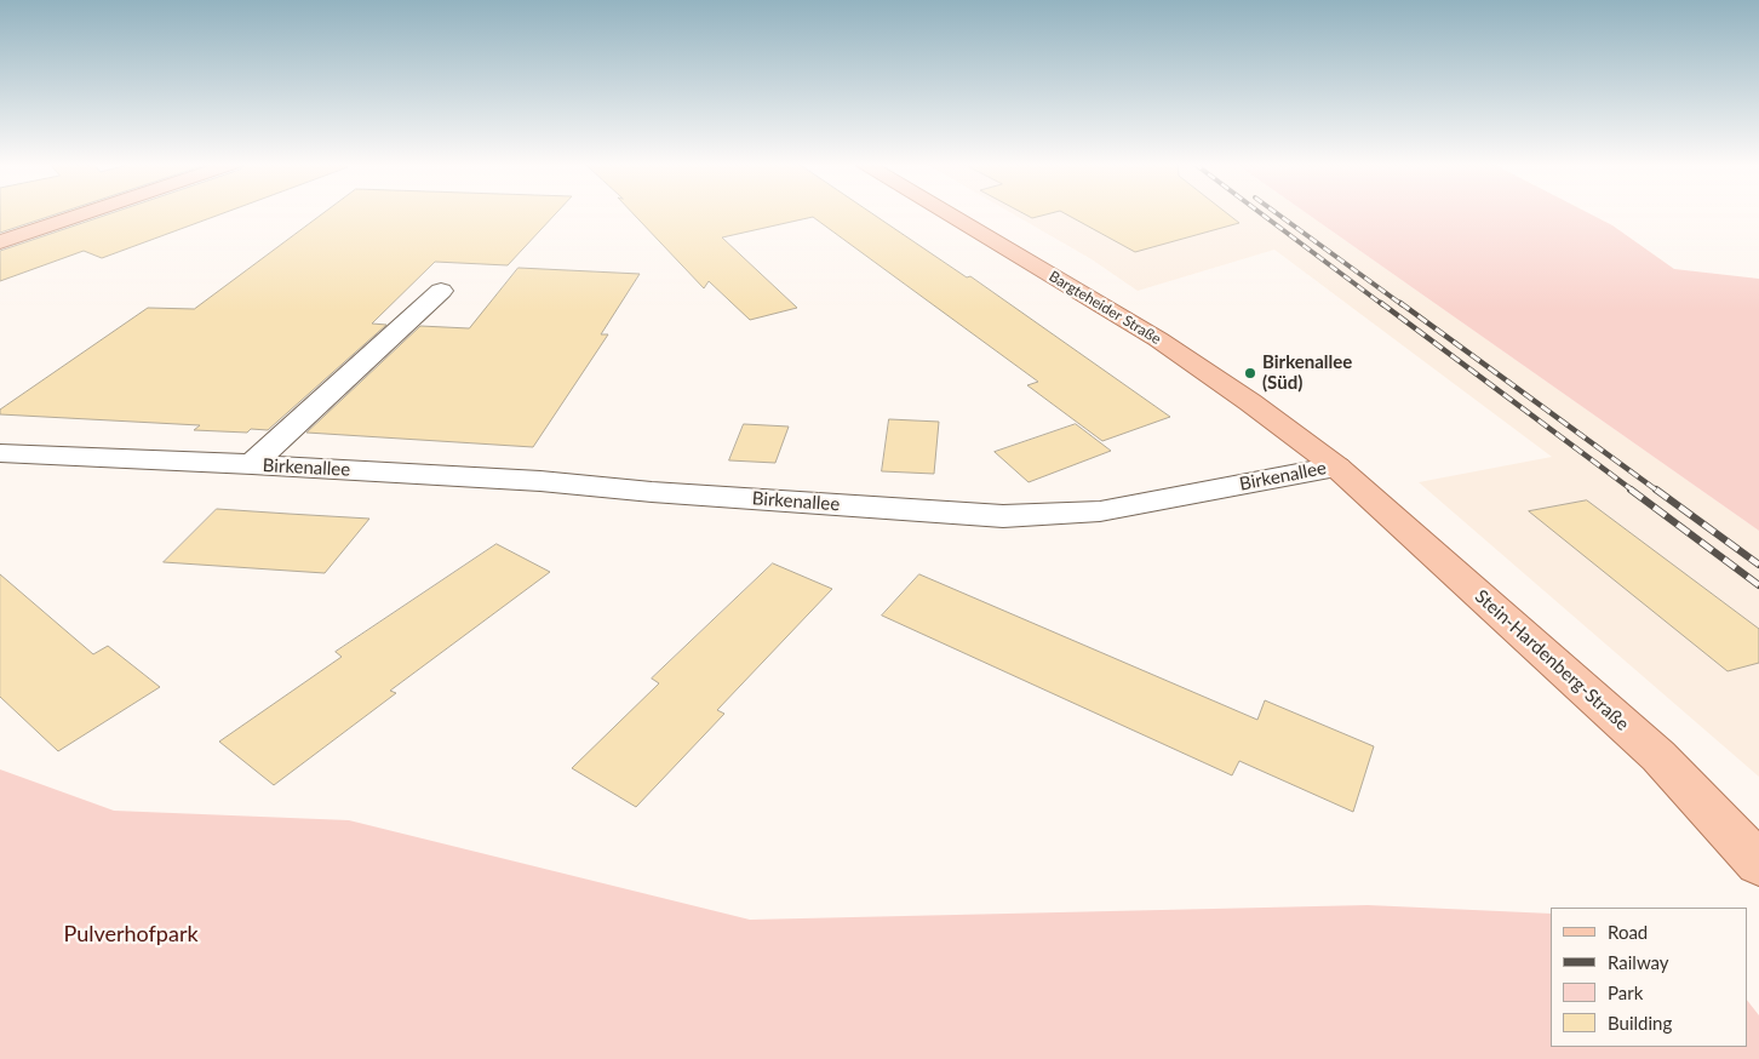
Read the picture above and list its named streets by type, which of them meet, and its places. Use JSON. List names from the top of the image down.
{
  "streets": {
    "main road": ["Bargteheider Straße", "Stein-Hardenberg-Straße"],
    "street": ["Birkenallee"]
  },
  "crossings": [
    ["Bargteheider Straße", "Birkenallee"],
    ["Bargteheider Straße", "Stein-Hardenberg-Straße"],
    ["Birkenallee", "Stein-Hardenberg-Straße"]
  ],
  "parks": ["Pulverhofpark"],
  "places": ["Birkenallee (Süd)"],
  "legend": [
    "Road",
    "Railway",
    "Park",
    "Building"
  ]
}
